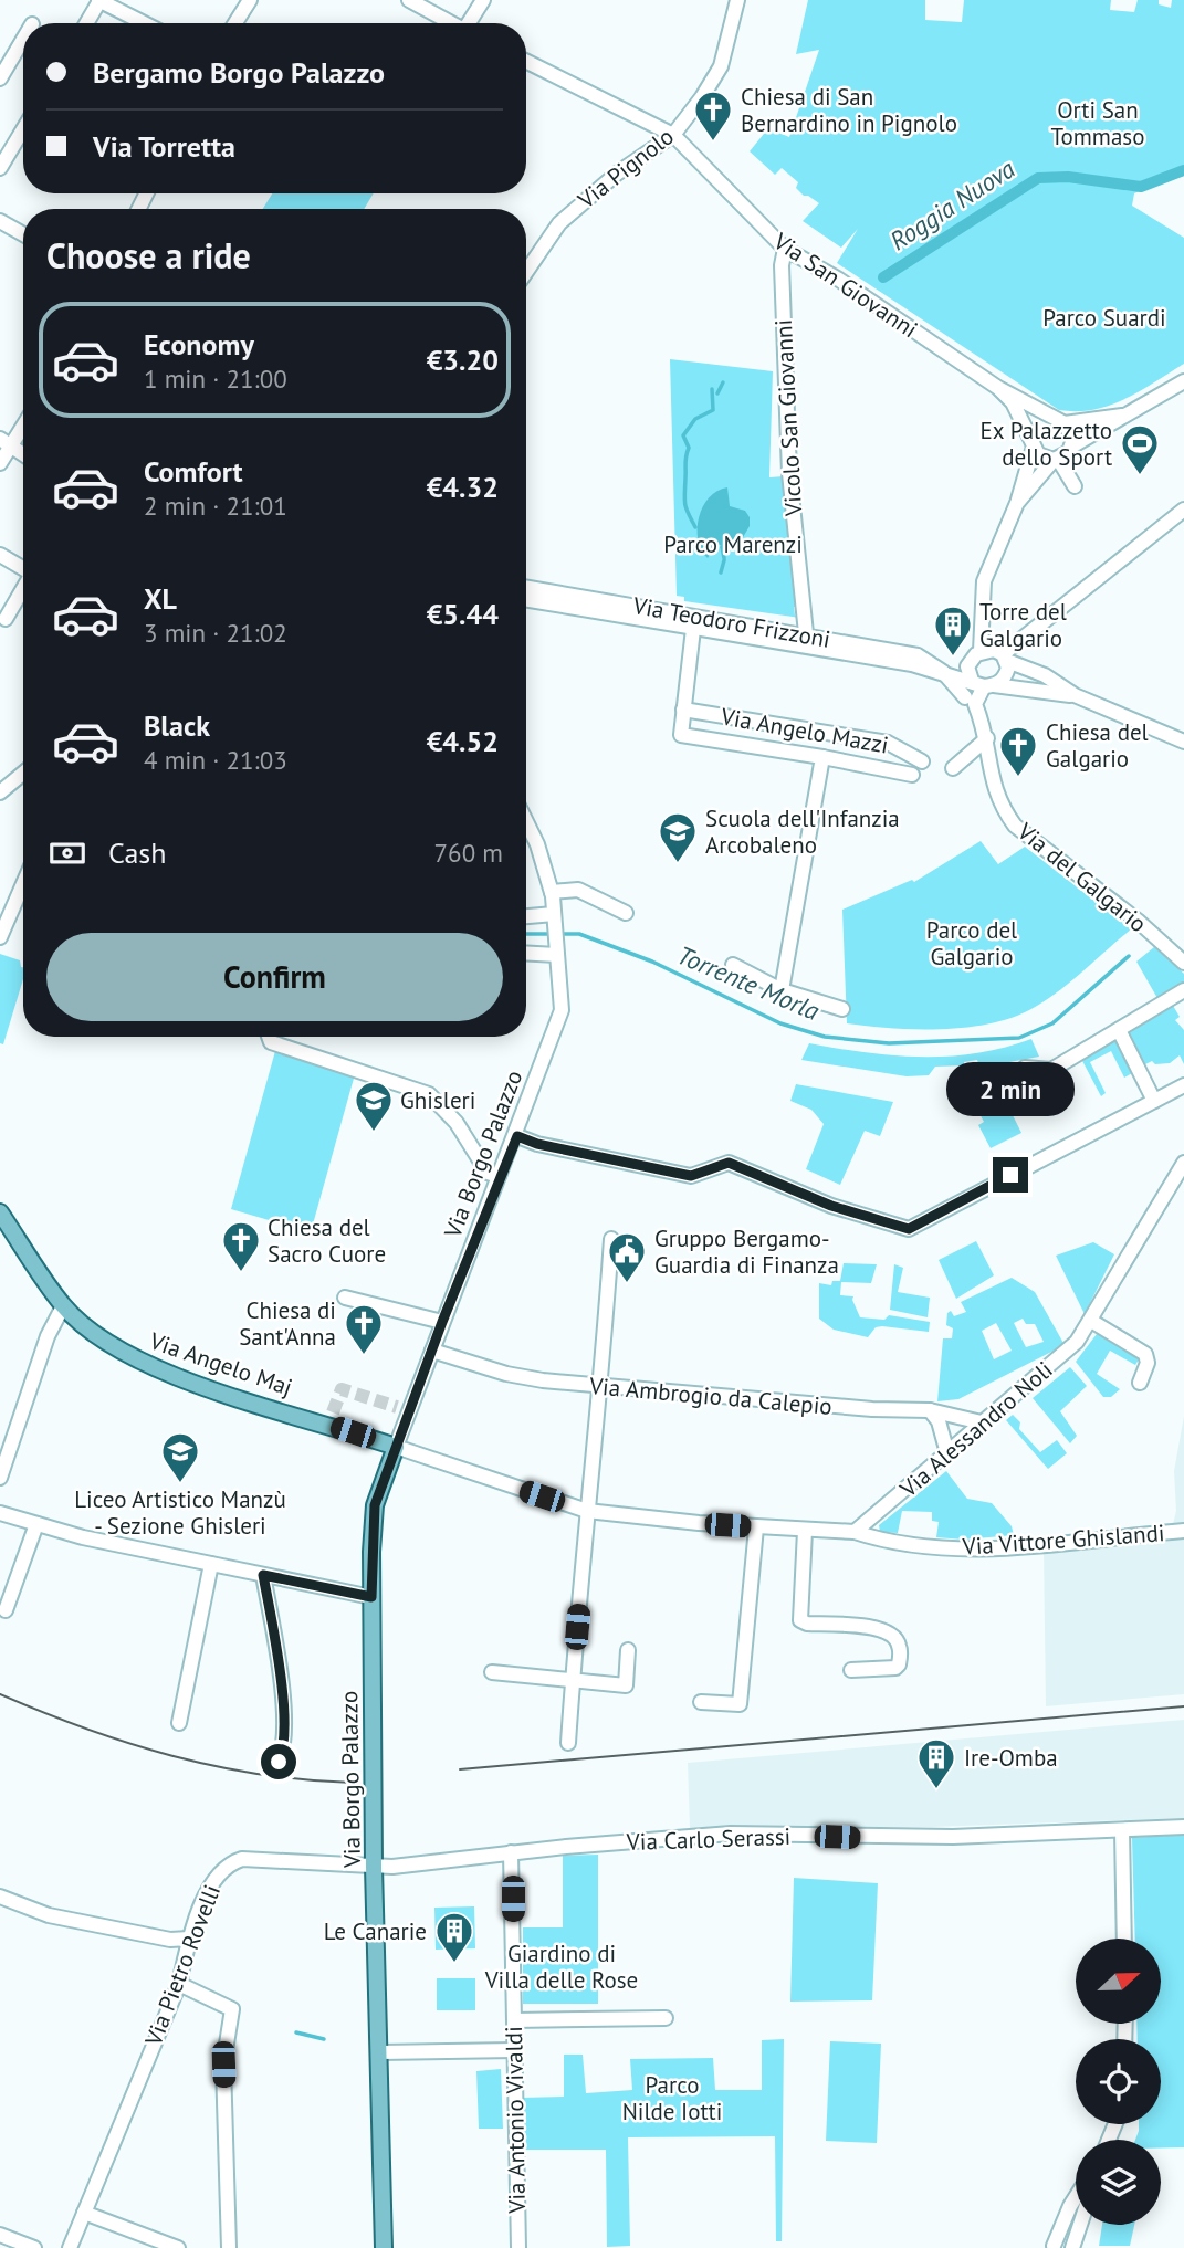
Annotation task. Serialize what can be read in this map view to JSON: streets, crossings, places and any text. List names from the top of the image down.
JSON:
{
  "streets": {
    "main road": ["Via Borgo Palazzo", "Via Angelo Maj"],
    "street": [
      "Via Pignolo",
      "Via San Giovanni",
      "Vicolo San Giovanni",
      "Via Teodoro Frizzoni",
      "Via Angelo Mazzi",
      "Via del Galgario",
      "Via Ambrogio da Calepio",
      "Via Alessandro Noli",
      "Via Vittore Ghislandi",
      "Via Carlo Serassi",
      "Via Pietro Rovelli",
      "Via Antonio Vivaldi"
    ]
  },
  "crossings": [
    ["Via Pignolo", "Via San Giovanni"],
    ["Via San Giovanni", "Vicolo San Giovanni"],
    ["Vicolo San Giovanni", "Via Teodoro Frizzoni"],
    ["Via Teodoro Frizzoni", "Via Angelo Mazzi"],
    ["Via Teodoro Frizzoni", "Via del Galgario"],
    ["Via Borgo Palazzo", "Via Angelo Maj"],
    ["Via Borgo Palazzo", "Via Ambrogio da Calepio"],
    ["Via Borgo Palazzo", "Via Vittore Ghislandi"],
    ["Via Borgo Palazzo", "Via Carlo Serassi"],
    ["Via Borgo Palazzo", "Via Pietro Rovelli"],
    ["Via Angelo Maj", "Via Vittore Ghislandi"],
    ["Via Ambrogio da Calepio", "Via Alessandro Noli"],
    ["Via Alessandro Noli", "Via Vittore Ghislandi"],
    ["Via Carlo Serassi", "Via Pietro Rovelli"],
    ["Via Carlo Serassi", "Via Antonio Vivaldi"]
  ],
  "water": ["Roggia Nuova", "Torrente Morla"],
  "parks": [
    "Orti San Tommaso",
    "Parco Suardi",
    "Parco Marenzi",
    "Parco del Galgario",
    "Giardino di Villa delle Rose",
    "Parco Nilde Iotti"
  ],
  "places": {
    "church": [
      "Chiesa di San Bernardino in Pignolo",
      "Chiesa del Galgario",
      "Chiesa del Sacro Cuore",
      "Chiesa di Sant'Anna"
    ],
    "sports": ["Ex Palazzetto dello Sport"],
    "building": ["Torre del Galgario", "Ire-Omba", "Le Canarie"],
    "school or university": ["Scuola dell'Infanzia Arcobaleno", "Ghisleri", "Liceo Artistico Manzù - Sezione Ghisleri"],
    "public building": ["Gruppo Bergamo- Guardia di Finanza"]
  },
  "north": "right",
  "page": {
    "banner": ["Bergamo Borgo Palazzo", "Via Torretta"],
    "heading": "Choose a ride",
    "list": [
      {
        "name": "Economy",
        "note": "1 min · 21:00",
        "value": "€3.20"
      },
      {
        "name": "Comfort",
        "note": "2 min · 21:01",
        "value": "€4.32"
      },
      {
        "name": "XL",
        "note": "3 min · 21:02",
        "value": "€5.44"
      },
      {
        "name": "Black",
        "note": "4 min · 21:03",
        "value": "€4.52"
      }
    ],
    "pay": ["Cash", "760 m"],
    "buttons": "Confirm",
    "bubble": "2 min"
  }
}
